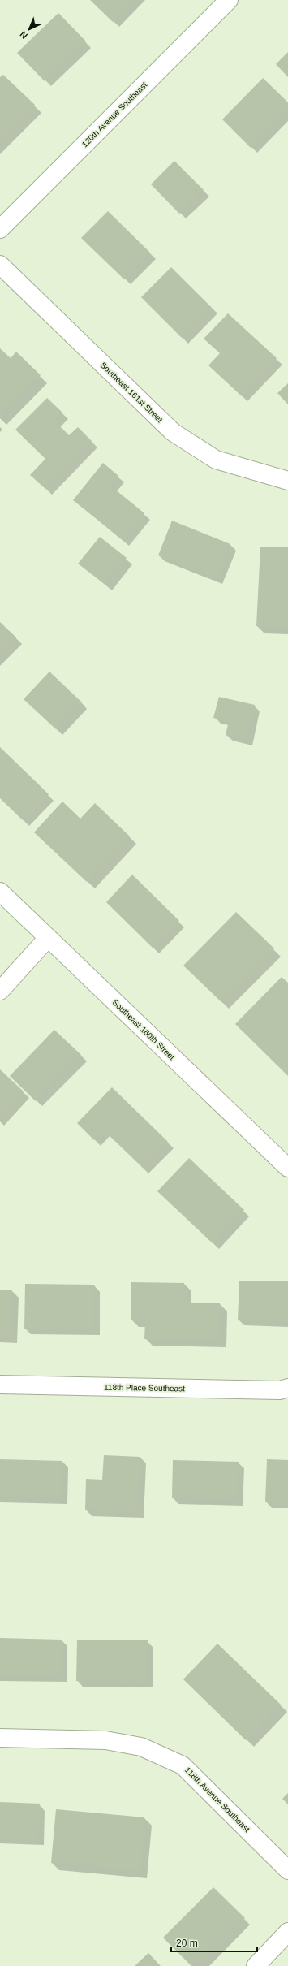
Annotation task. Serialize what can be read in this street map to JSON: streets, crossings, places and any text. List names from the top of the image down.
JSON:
{
  "streets": {
    "street": [
      "120th Avenue Southeast",
      "Southeast 161st Street",
      "Southeast 160th Street",
      "118th Place Southeast",
      "118th Avenue Southeast"
    ]
  },
  "scale_bar": "20 m",
  "north": "bottom left"
}
